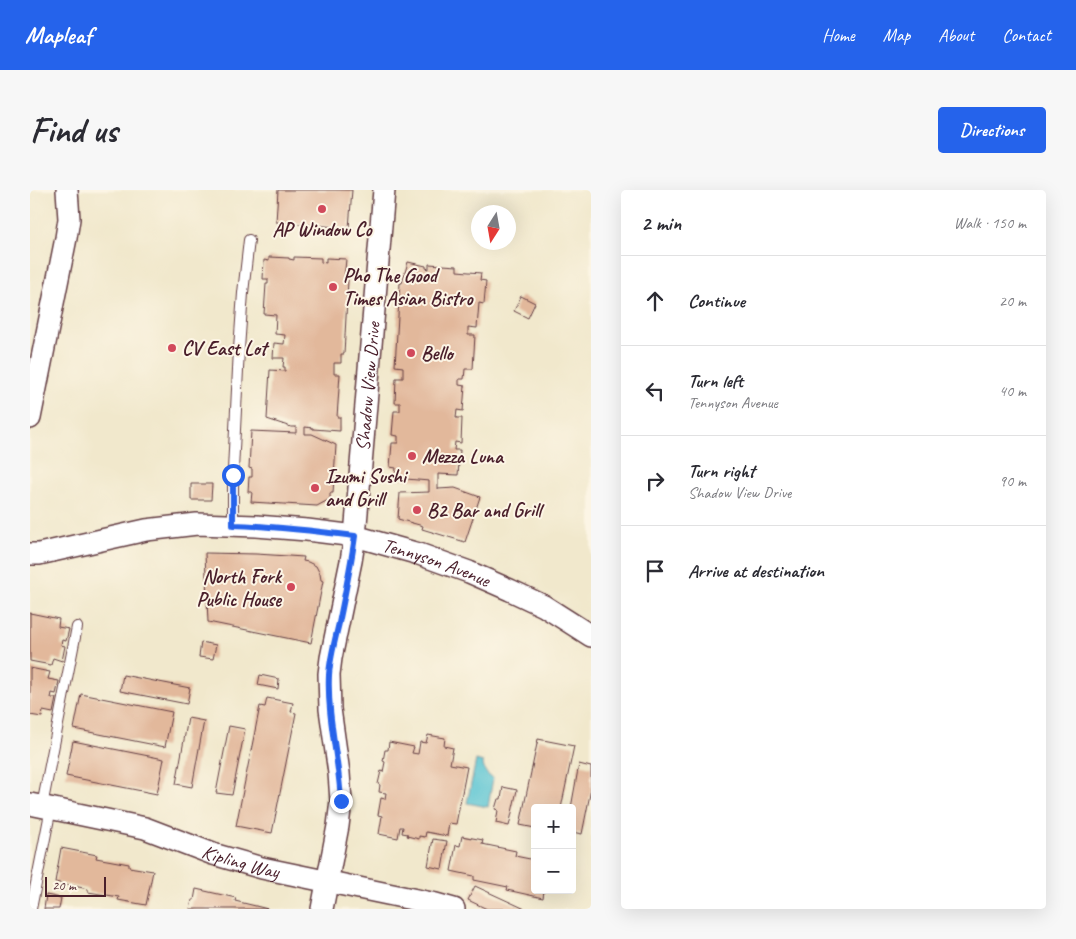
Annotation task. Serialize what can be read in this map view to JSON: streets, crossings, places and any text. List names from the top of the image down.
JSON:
{
  "streets": {
    "street": ["Shadow View Drive", "Tennyson Avenue", "Kipling Way"]
  },
  "crossings": [
    ["Shadow View Drive", "Tennyson Avenue"],
    ["Shadow View Drive", "Kipling Way"]
  ],
  "places": [
    "AP Window Co",
    "Pho The Good Times Asian Bistro",
    "CV East Lot",
    "Bello",
    "Mezza Luna",
    "Izumi Sushi and Grill",
    "B2 Bar and Grill",
    "North Fork Public House"
  ],
  "scale_bar": "20 m",
  "north": "bottom",
  "page": {
    "header": "Mapleaf",
    "nav": [
      "Home",
      "Map",
      "About",
      "Contact"
    ],
    "buttons": "Directions",
    "title": "Find us",
    "heading": ["2 min", "Walk · 150 m"],
    "list": [
      ["Continue", "20 m"],
      ["Turn left", "Tennyson Avenue", "40 m"],
      ["Turn right", "Shadow View Drive", "90 m"],
      "Arrive at destination"
    ],
    "map_buttons": ["+", "−"],
    "scale": "20 m"
  }
}
